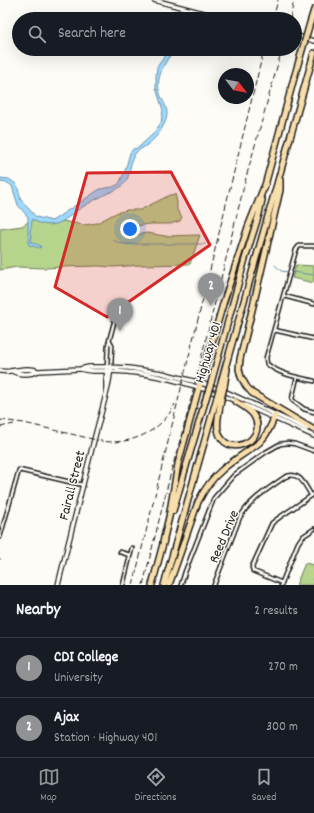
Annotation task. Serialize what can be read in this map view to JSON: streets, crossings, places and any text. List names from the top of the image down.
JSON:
{
  "streets": {
    "highway": ["Highway 401"],
    "main road": ["Fairall Street"],
    "street": ["Reed Drive"]
  },
  "north": "bottom right",
  "page": {
    "search": "Search here",
    "pins": ["2", "1"],
    "heading": ["Nearby", "2 results"],
    "list": [
      {
        "mark": "1",
        "name": "CDI College",
        "note": "University",
        "value": "270 m"
      },
      {
        "mark": "2",
        "name": "Ajax",
        "note": "Station · Highway 401",
        "value": "300 m"
      }
    ],
    "nav": ["Map", "Directions", "Saved"]
  }
}
